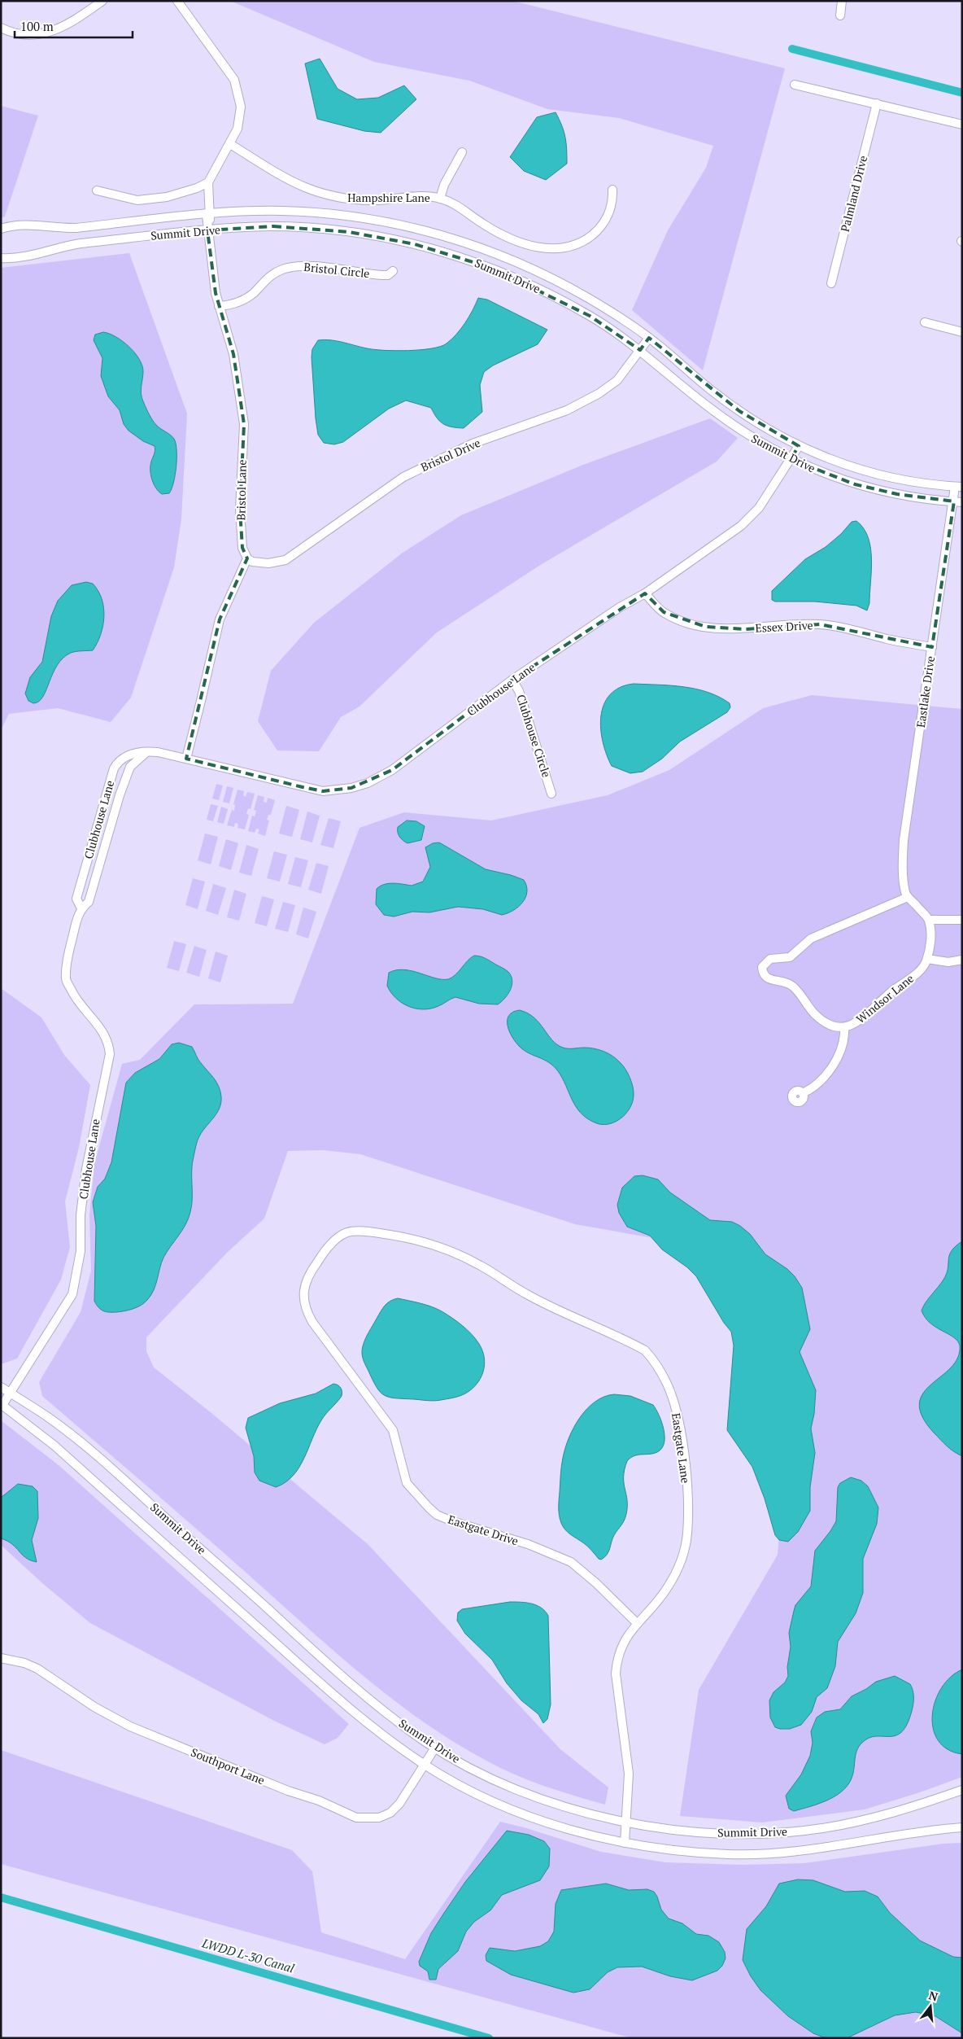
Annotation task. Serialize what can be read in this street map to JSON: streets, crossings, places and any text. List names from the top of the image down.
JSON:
{
  "streets": {
    "street": [
      "Palmland Drive",
      "Hampshire Lane",
      "Summit Drive",
      "Bristol Circle",
      "Bristol Drive",
      "Bristol Lane",
      "Essex Drive",
      "Clubhouse Lane",
      "Eastlake Drive",
      "Clubhouse Circle",
      "Windsor Lane",
      "Eastgate Lane",
      "Eastgate Drive",
      "Southport Lane"
    ]
  },
  "crossings": [
    ["Summit Drive", "Bristol Drive"],
    ["Summit Drive", "Bristol Lane"],
    ["Summit Drive", "Clubhouse Lane"],
    ["Summit Drive", "Eastlake Drive"],
    ["Summit Drive", "Southport Lane"],
    ["Bristol Circle", "Bristol Lane"],
    ["Bristol Drive", "Bristol Lane"],
    ["Essex Drive", "Clubhouse Lane"],
    ["Essex Drive", "Eastlake Drive"],
    ["Clubhouse Lane", "Clubhouse Circle"],
    ["Eastlake Drive", "Windsor Lane"],
    ["Eastgate Lane", "Eastgate Drive"]
  ],
  "water": ["LWDD L-30 Canal"],
  "scale_bar": "100 m",
  "north": "top"
}
